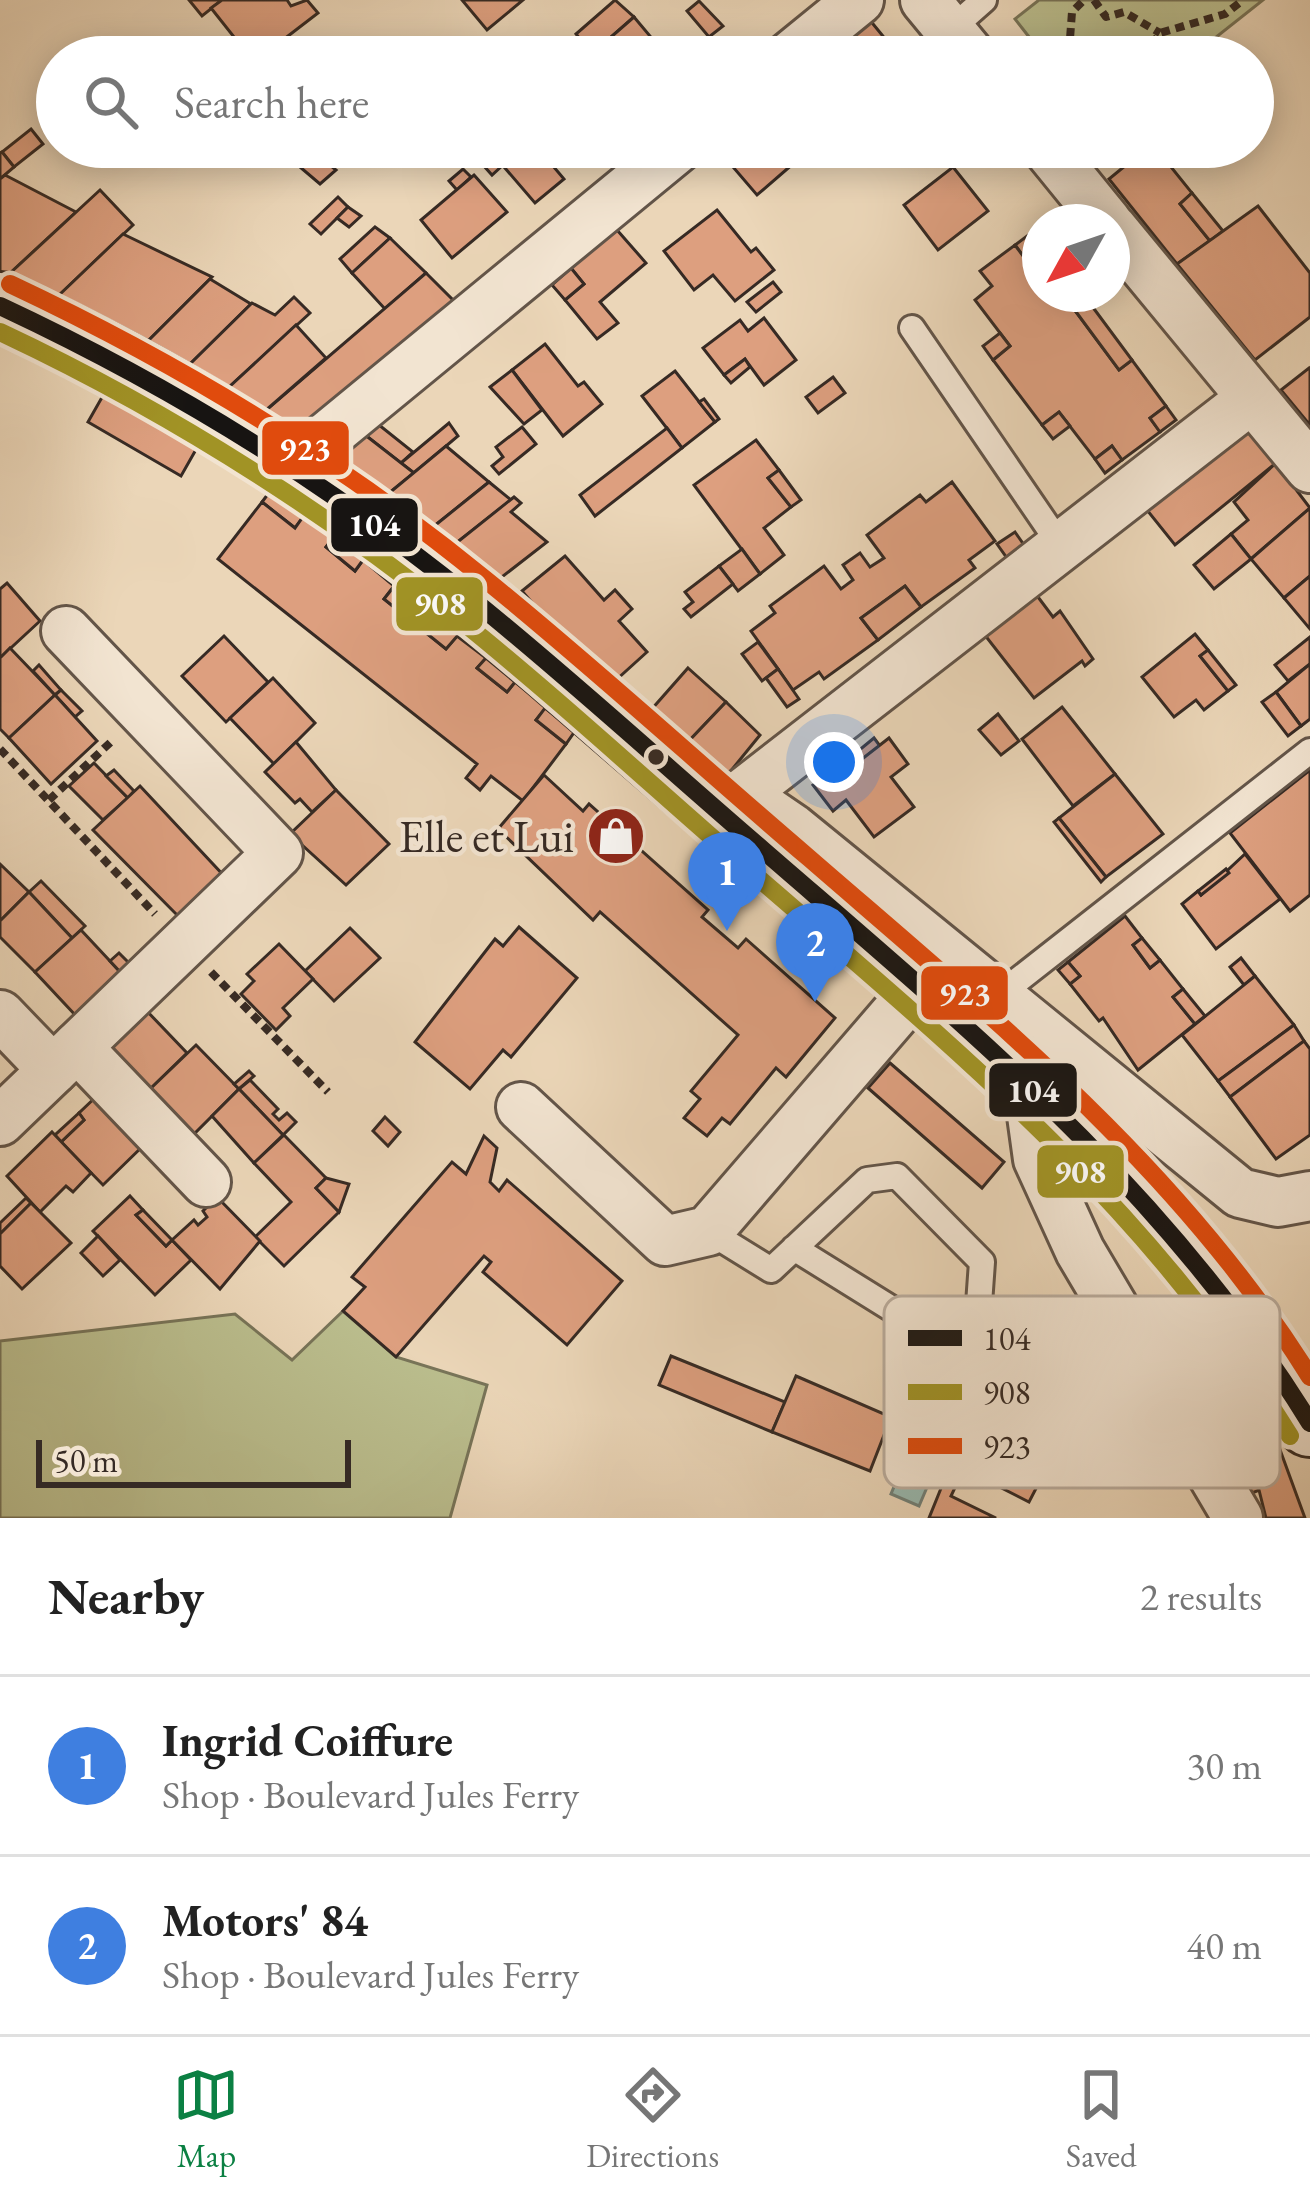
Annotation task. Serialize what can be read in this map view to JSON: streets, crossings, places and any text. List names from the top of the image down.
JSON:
{
  "places": {
    "shop": ["Elle et Lui"]
  },
  "lines": ["transit line 923", "transit line 104", "transit line 908"],
  "legend": ["104", "908", "923"],
  "scale_bar": "50 m",
  "north": "bottom left",
  "page": {
    "search": "Search here",
    "pins": ["1", "2"],
    "scale": "50 m",
    "heading": ["Nearby", "2 results"],
    "list": [
      {
        "mark": "1",
        "name": "Ingrid Coiffure",
        "note": "Shop · Boulevard Jules Ferry",
        "value": "30 m"
      },
      {
        "mark": "2",
        "name": "Motors' 84",
        "note": "Shop · Boulevard Jules Ferry",
        "value": "40 m"
      }
    ],
    "nav": ["Map", "Directions", "Saved"]
  }
}
